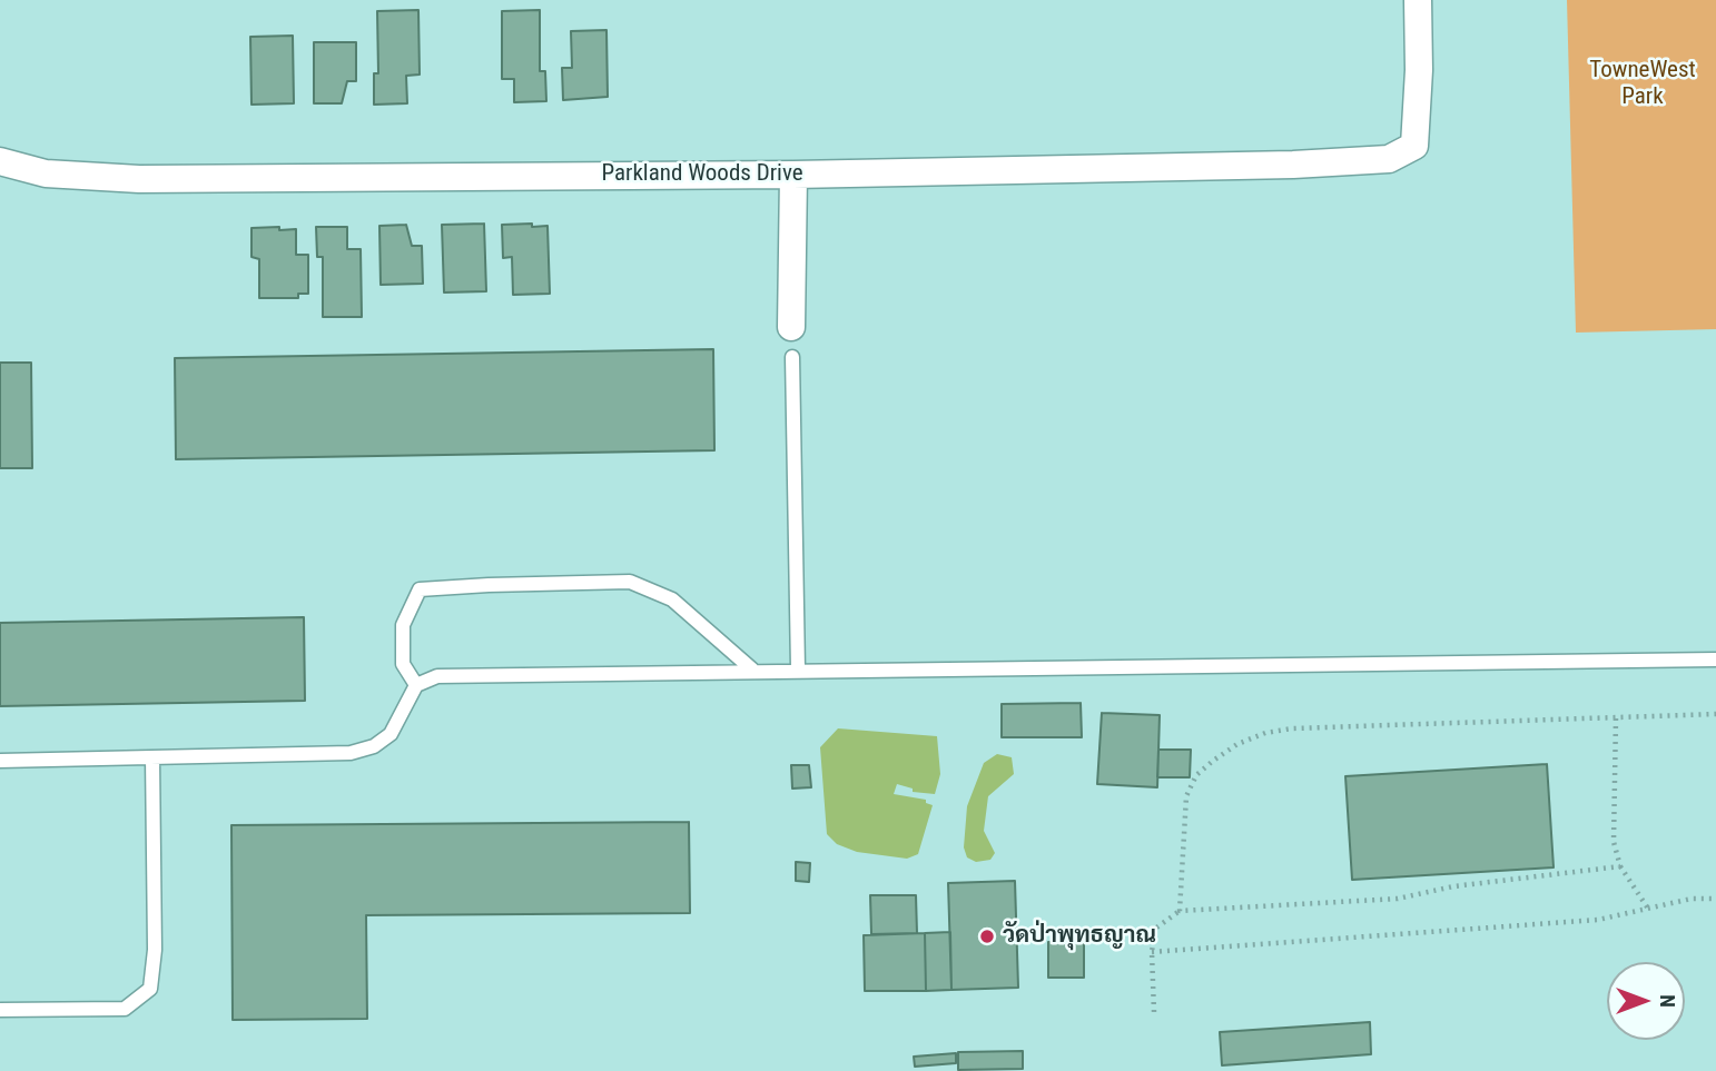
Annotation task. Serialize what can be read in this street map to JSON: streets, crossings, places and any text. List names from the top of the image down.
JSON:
{
  "streets": {
    "street": ["Parkland Woods Drive"]
  },
  "parks": ["TowneWest Park"],
  "places": ["วัดป่าพุทธญาณ"],
  "north": "right"
}
